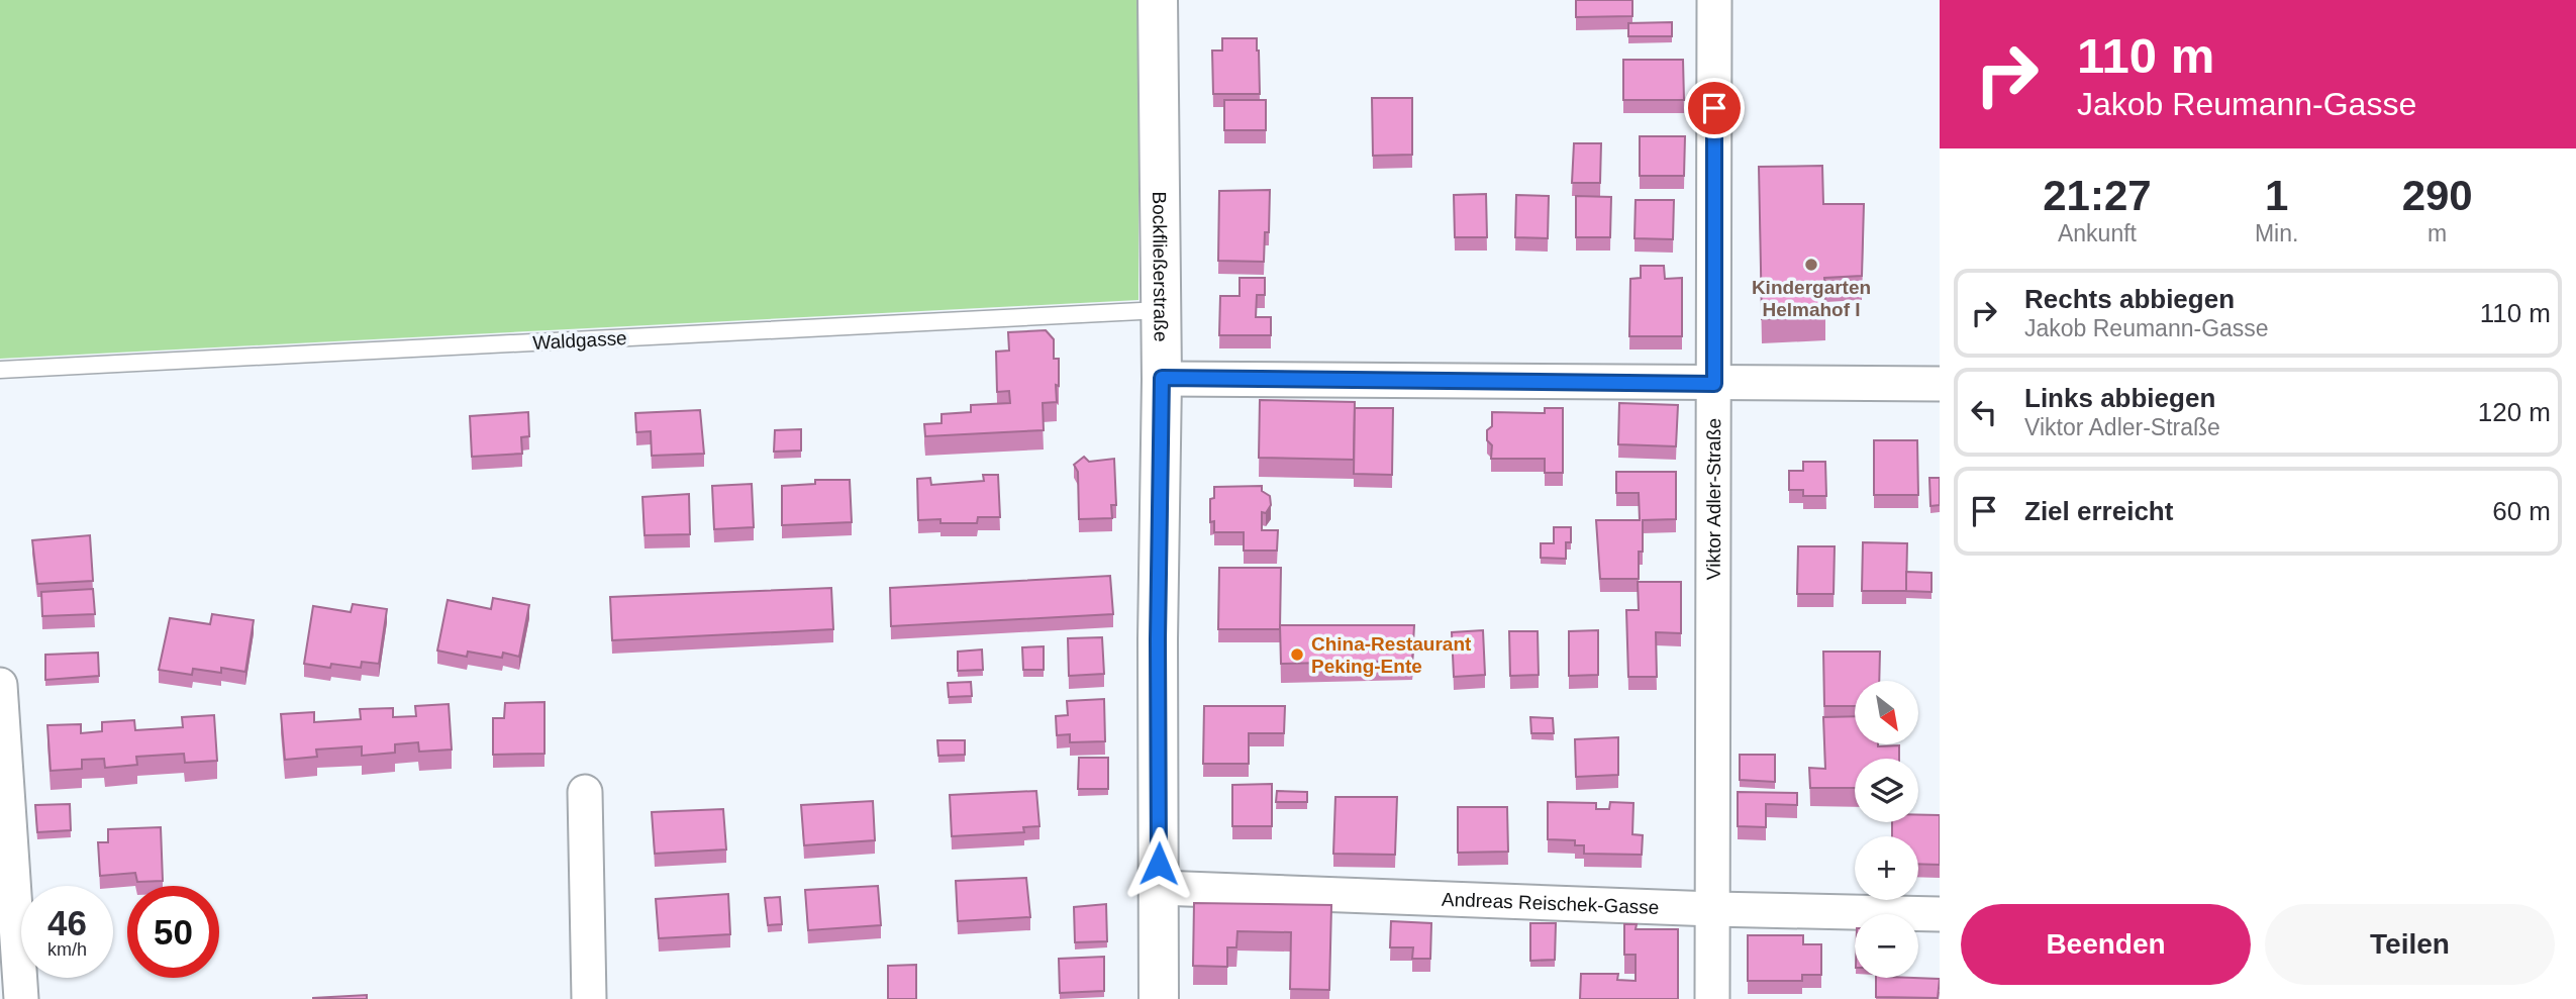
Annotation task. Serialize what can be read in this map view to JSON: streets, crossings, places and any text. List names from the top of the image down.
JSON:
{
  "streets": {
    "main road": ["Bockfließerstraße"],
    "street": ["Viktor Adler-Straße", "Andreas Reischek-Gasse"],
    "lane": ["Waldgasse"]
  },
  "crossings": [
    ["Bockfließerstraße", "Waldgasse"],
    ["Bockfließerstraße", "Andreas Reischek-Gasse"],
    ["Viktor Adler-Straße", "Andreas Reischek-Gasse"]
  ],
  "places": ["Kindergarten Helmahof I", "China-Restaurant Peking-Ente"],
  "north": "bottom right",
  "page": {
    "turn": ["110 m", "Jakob Reumann-Gasse"],
    "eta": [
      "21:27",
      "Ankunft",
      "1",
      "Min.",
      "290",
      "m"
    ],
    "list": [
      {
        "name": "Rechts abbiegen",
        "note": "Jakob Reumann-Gasse",
        "value": "110 m"
      },
      {
        "name": "Links abbiegen",
        "note": "Viktor Adler-Straße",
        "value": "120 m"
      },
      {
        "name": "Ziel erreicht",
        "value": "60 m"
      }
    ],
    "map_buttons": ["+", "−"],
    "speed": "46 km/h",
    "limit": "50",
    "buttons": ["Beenden", "Teilen"]
  }
}
